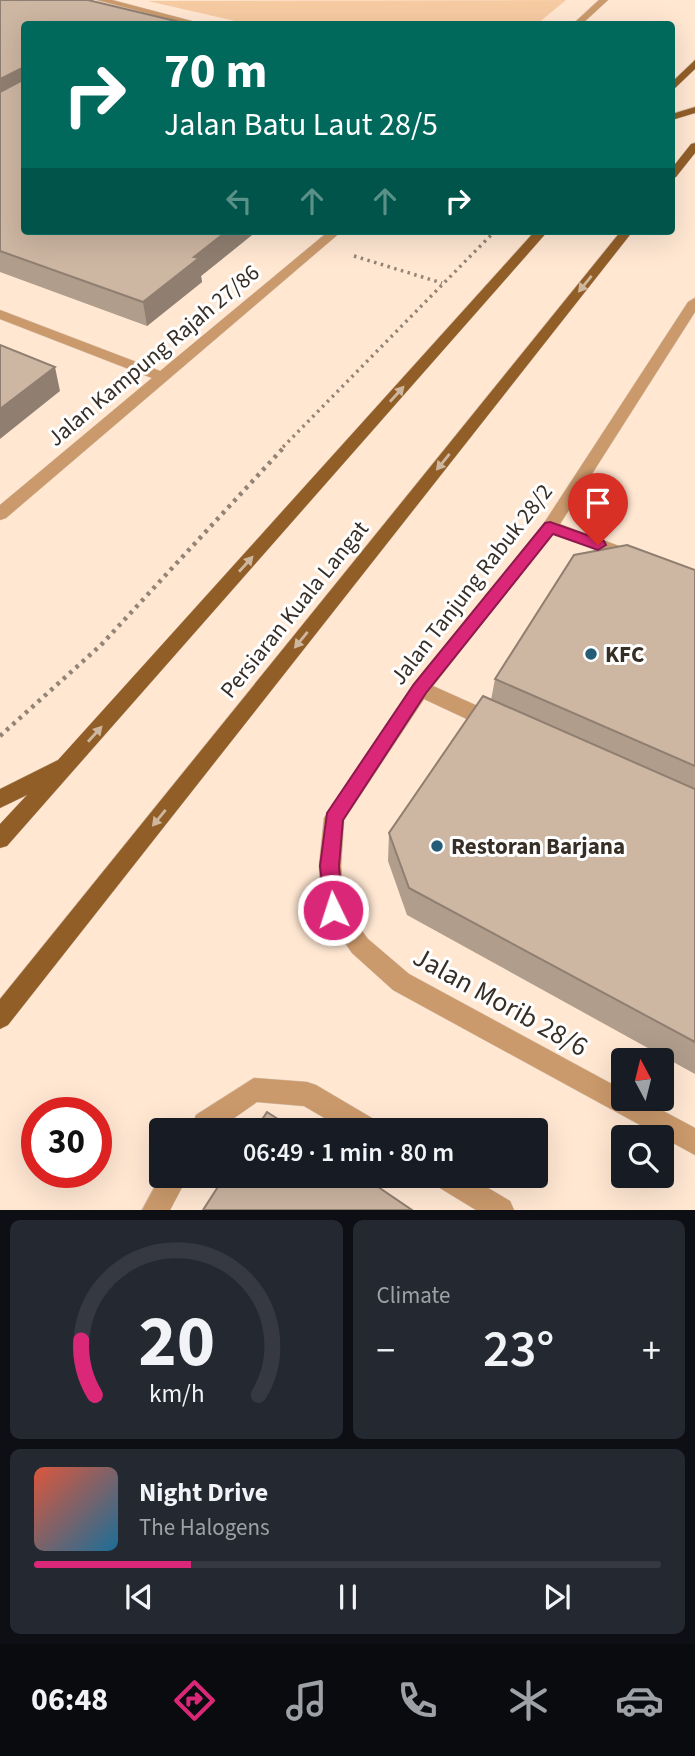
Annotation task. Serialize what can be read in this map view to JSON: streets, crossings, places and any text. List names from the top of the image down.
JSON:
{
  "streets": {
    "main road": ["Persiaran Kuala Langat"],
    "street": ["Jalan Kampung Rajah 27/86", "Jalan Tanjung Rabuk 28/2", "Jalan Morib 28/6"]
  },
  "crossings": [
    ["Jalan Tanjung Rabuk 28/2", "Jalan Morib 28/6"]
  ],
  "places": ["KFC", "Restoran Barjana"],
  "north": "top",
  "page": {
    "turn": ["70 m", "Jalan Batu Laut 28/5"],
    "limit": "30",
    "trip": "06:49 · 1 min · 80 m",
    "tile": "Climate",
    "heat": ["−", "23°", "+"],
    "song": ["Night Drive", "The Halogens"],
    "tabs": "06:48",
    "gauge": ["20", "km/h"]
  }
}
